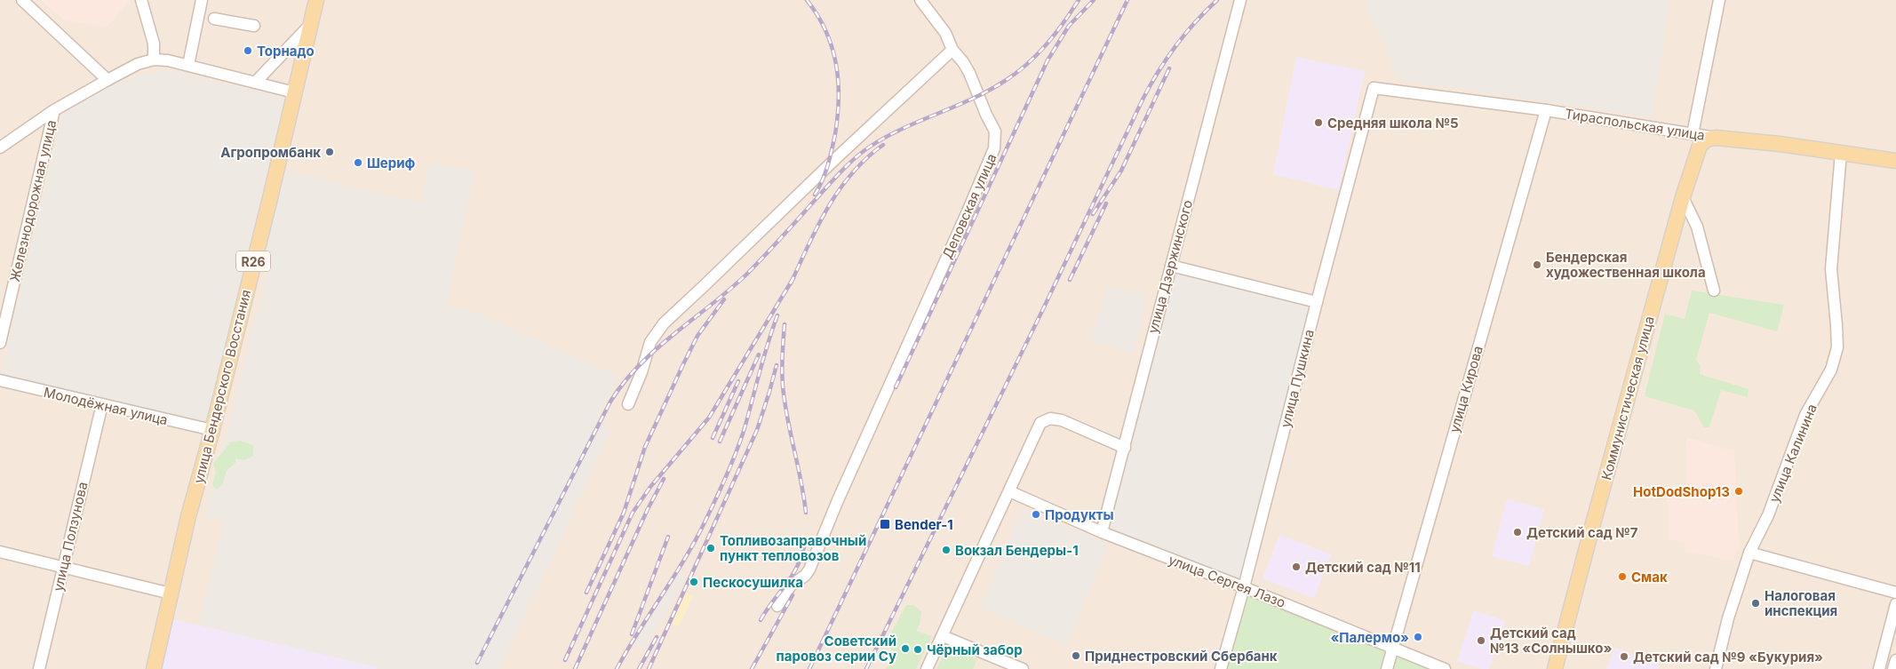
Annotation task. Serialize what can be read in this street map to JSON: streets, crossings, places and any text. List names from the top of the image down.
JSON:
{
  "streets": {
    "main road": [
      "Тираспольская улица",
      "R26",
      "улица Бендерского Восстания",
      "Коммунистическая улица"
    ],
    "street": [
      "Железнодорожная улица",
      "Деповская улица",
      "улица Дзержинского",
      "улица Пушкина",
      "улица Кирова",
      "Молодёжная улица",
      "улица Калинина",
      "улица Ползунова",
      "улица Сергея Лазо"
    ]
  },
  "crossings": [
    ["Тираспольская улица", "улица Пушкина"],
    ["Тираспольская улица", "улица Кирова"],
    ["Тираспольская улица", "Коммунистическая улица"],
    ["Тираспольская улица", "улица Калинина"],
    ["улица Дзержинского", "улица Сергея Лазо"],
    ["улица Пушкина", "улица Сергея Лазо"],
    ["улица Бендерского Восстания", "Молодёжная улица"],
    ["улица Кирова", "улица Сергея Лазо"],
    ["Молодёжная улица", "улица Ползунова"]
  ],
  "places": {
    "other": [
      "Торнадо",
      "Средняя школа №5",
      "Агропромбанк",
      "Шериф",
      "Бендерская художественная школа",
      "HotDodShop13",
      "Продукты",
      "Детский сад №7",
      "Топливозаправочный пункт тепловозов",
      "Вокзал Бендеры-1",
      "Детский сад №11",
      "Смак",
      "Пескосушилка",
      "Налоговая инспекция",
      "«Палермо»",
      "Детский сад №13 «Солнышко»",
      "Советский паровоз серии Су",
      "Чёрный забор",
      "Приднестровский Сбербанк",
      "Детский сад №9 «Букурия»"
    ],
    "transit": ["Bender-1"]
  }
}
